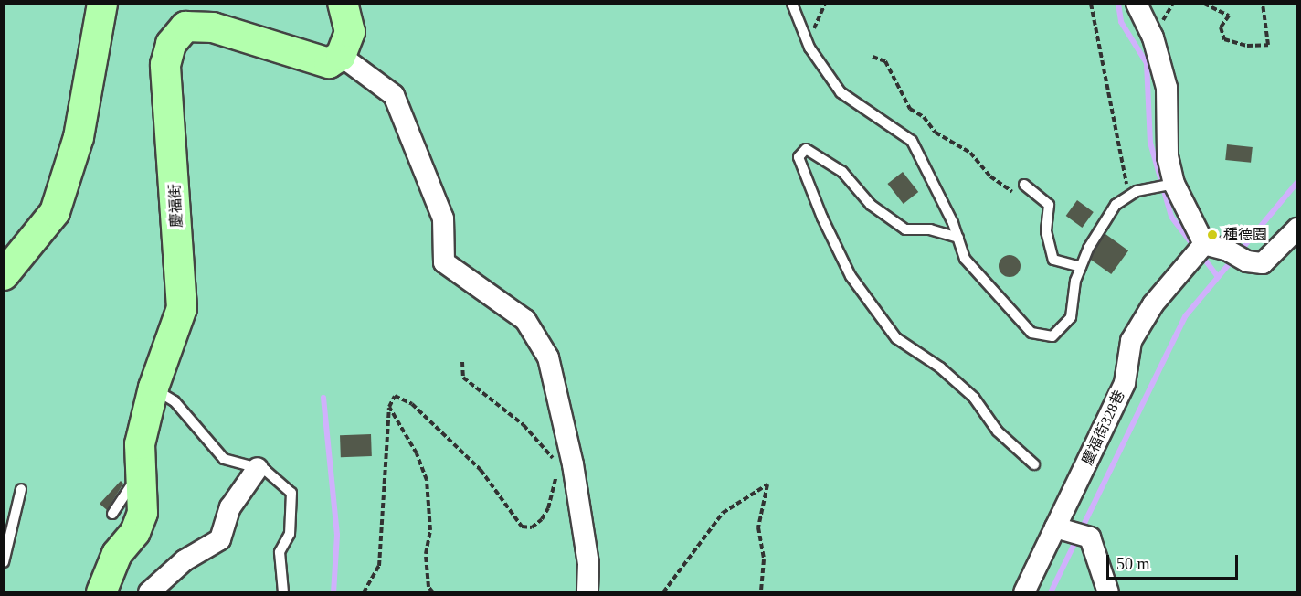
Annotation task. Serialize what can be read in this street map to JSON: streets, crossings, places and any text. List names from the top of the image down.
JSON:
{
  "streets": {
    "street": ["慶福街", "慶福街328巷"]
  },
  "places": ["種德園"],
  "scale_bar": "50 m"
}
